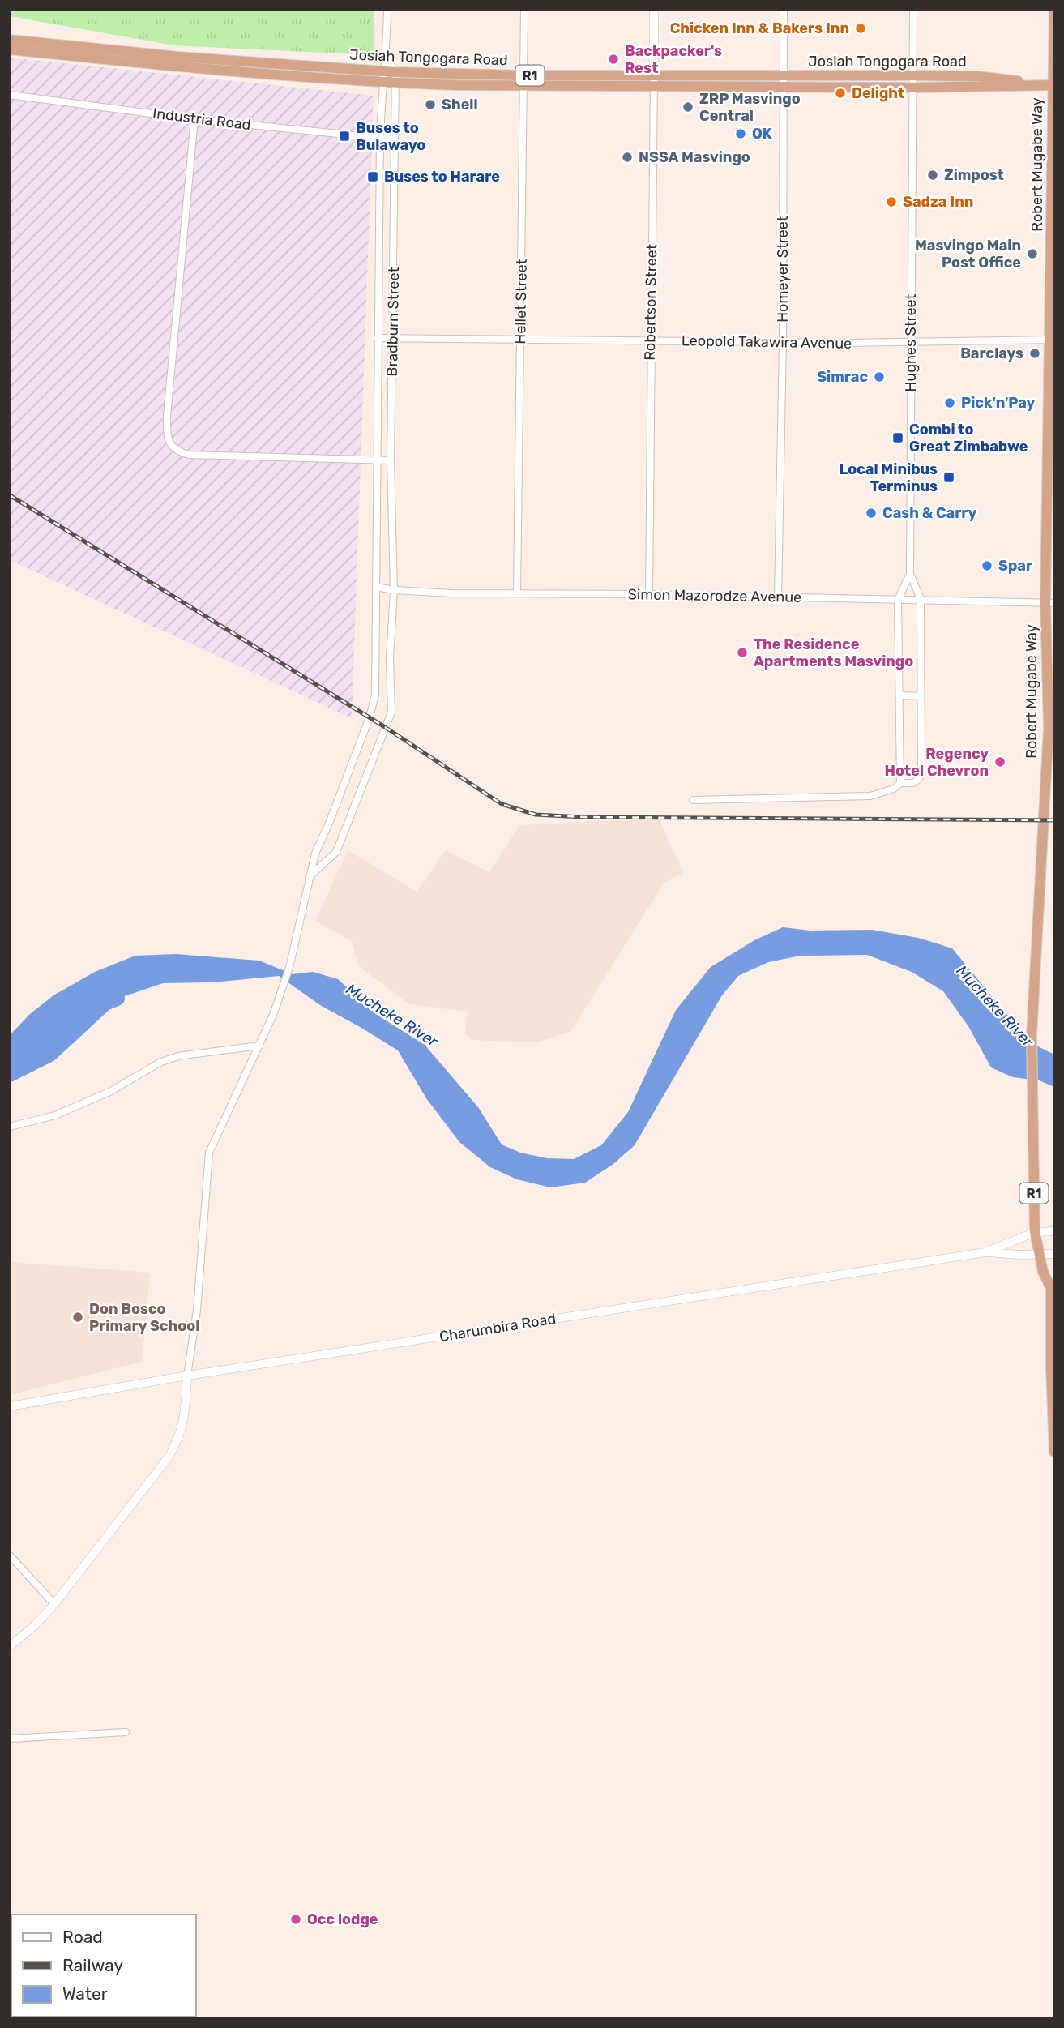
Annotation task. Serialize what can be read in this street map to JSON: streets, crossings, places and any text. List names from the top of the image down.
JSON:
{
  "streets": {
    "highway": ["Josiah Tongogara Road", "R1", "Robert Mugabe Way"],
    "street": [
      "Industria Road",
      "Homeyer Street",
      "Hellet Street",
      "Robertson Street",
      "Bradburn Street",
      "Leopold Takawira Avenue",
      "Hughes Street",
      "Simon Mazorodze Avenue",
      "Charumbira Road"
    ]
  },
  "crossings": [
    ["Josiah Tongogara Road", "Robert Mugabe Way"],
    ["Josiah Tongogara Road", "Homeyer Street"],
    ["Josiah Tongogara Road", "Hellet Street"],
    ["Josiah Tongogara Road", "Robertson Street"],
    ["Josiah Tongogara Road", "Bradburn Street"],
    ["Josiah Tongogara Road", "Hughes Street"],
    ["R1", "Robert Mugabe Way"],
    ["Industria Road", "Bradburn Street"],
    ["Robert Mugabe Way", "Leopold Takawira Avenue"],
    ["Robert Mugabe Way", "Simon Mazorodze Avenue"],
    ["Robert Mugabe Way", "Charumbira Road"],
    ["Homeyer Street", "Leopold Takawira Avenue"],
    ["Homeyer Street", "Simon Mazorodze Avenue"],
    ["Hellet Street", "Leopold Takawira Avenue"],
    ["Hellet Street", "Simon Mazorodze Avenue"],
    ["Robertson Street", "Leopold Takawira Avenue"],
    ["Robertson Street", "Simon Mazorodze Avenue"],
    ["Bradburn Street", "Leopold Takawira Avenue"],
    ["Bradburn Street", "Simon Mazorodze Avenue"],
    ["Bradburn Street", "Charumbira Road"],
    ["Leopold Takawira Avenue", "Hughes Street"]
  ],
  "water": ["Mucheke River"],
  "places": {
    "other": [
      "Chicken Inn & Bakers Inn",
      "Backpacker's Rest",
      "Delight",
      "Shell",
      "ZRP Masvingo Central",
      "OK",
      "NSSA Masvingo",
      "Zimpost",
      "Sadza Inn",
      "Masvingo Main Post Office",
      "Barclays",
      "Simrac",
      "Pick'n'Pay",
      "Cash & Carry",
      "Spar",
      "The Residence Apartments Masvingo",
      "Regency Hotel Chevron",
      "Don Bosco Primary School",
      "Occ lodge"
    ],
    "transit": [
      "Buses to Bulawayo",
      "Buses to Harare",
      "Combi to Great Zimbabwe",
      "Local Minibus Terminus"
    ]
  },
  "legend": ["Road", "Railway", "Water"]
}
